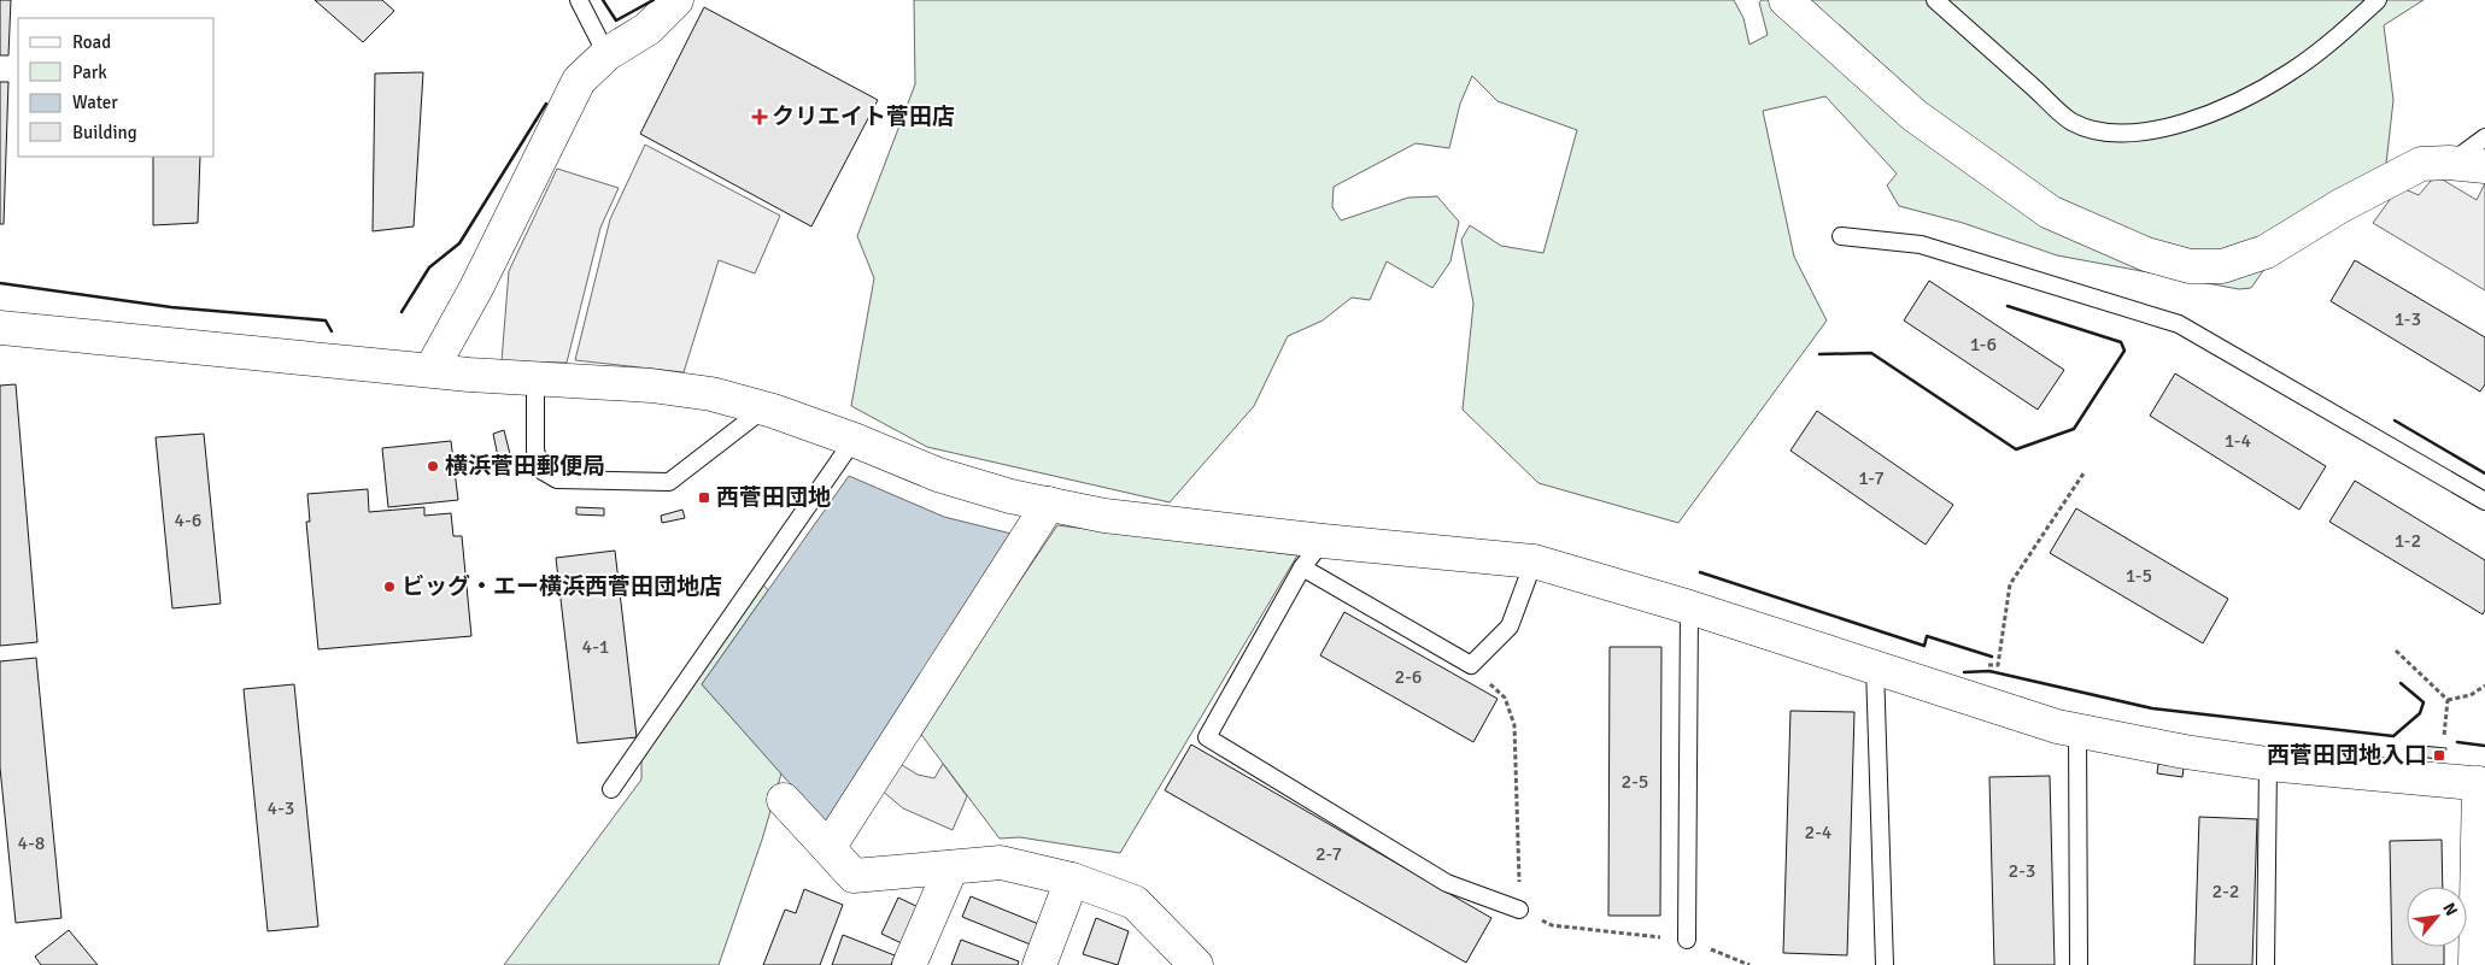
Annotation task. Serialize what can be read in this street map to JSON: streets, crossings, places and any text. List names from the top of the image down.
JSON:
{
  "places": {
    "health": ["クリエイト菅田店"],
    "other": ["横浜菅田郵便局", "ビッグ・エー横浜西菅田団地店"],
    "transit": ["西菅田団地", "西菅田団地入口"]
  },
  "house_numbers": [
    "1-3",
    "1-6",
    "1-4",
    "1-7",
    "4-6",
    "1-2",
    "1-5",
    "4-1",
    "2-6",
    "2-5",
    "4-3",
    "2-4",
    "4-8",
    "2-7",
    "2-3",
    "2-2"
  ],
  "legend": [
    "Road",
    "Park",
    "Water",
    "Building"
  ],
  "north": "top right"
}
